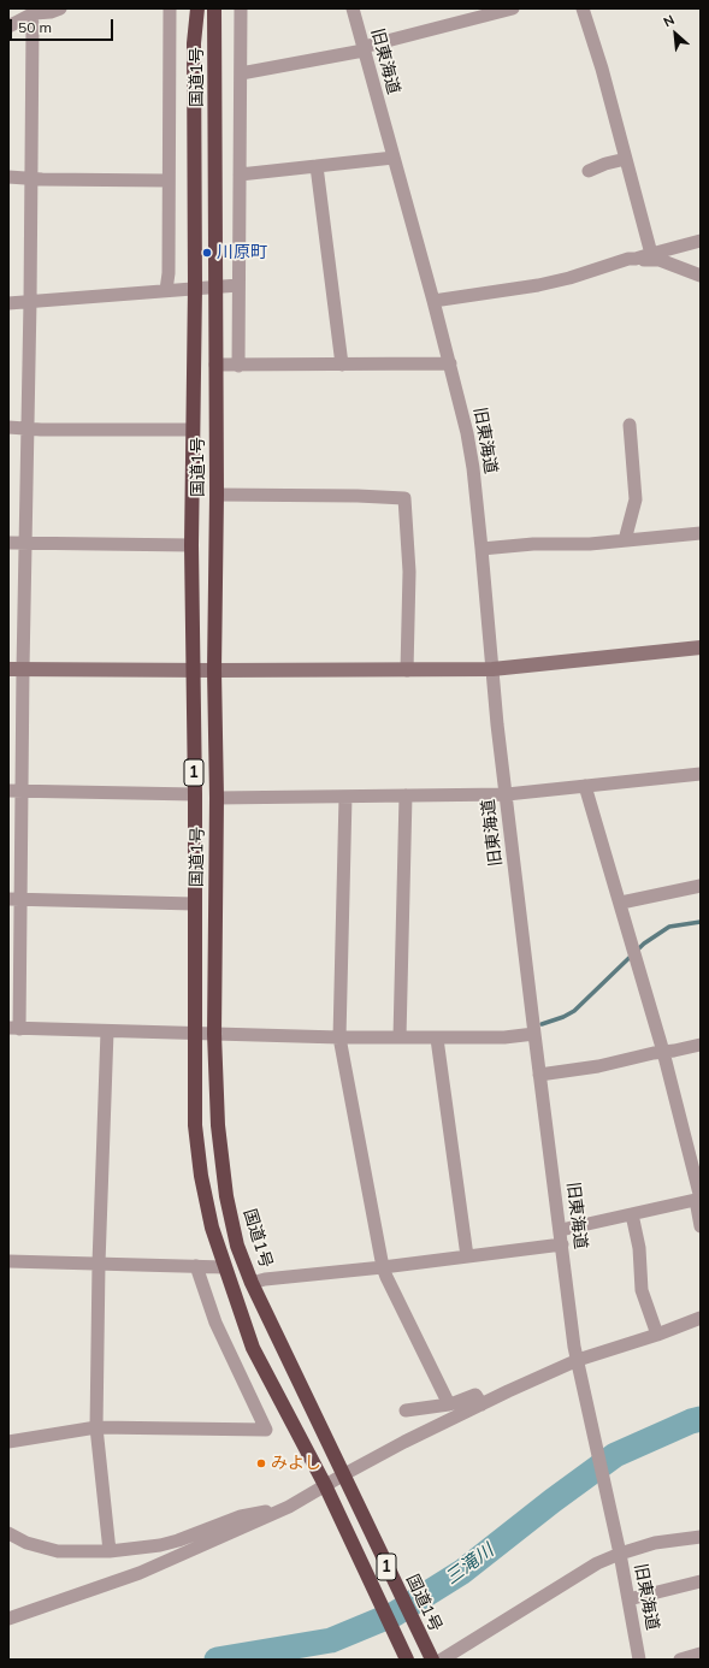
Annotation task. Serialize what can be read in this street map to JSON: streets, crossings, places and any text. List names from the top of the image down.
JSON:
{
  "streets": {
    "highway": ["国道1号", "1"],
    "street": ["旧東海道"]
  },
  "water": ["三滝川"],
  "places": ["川原町", "みよし"],
  "scale_bar": "50 m",
  "north": "top left"
}
